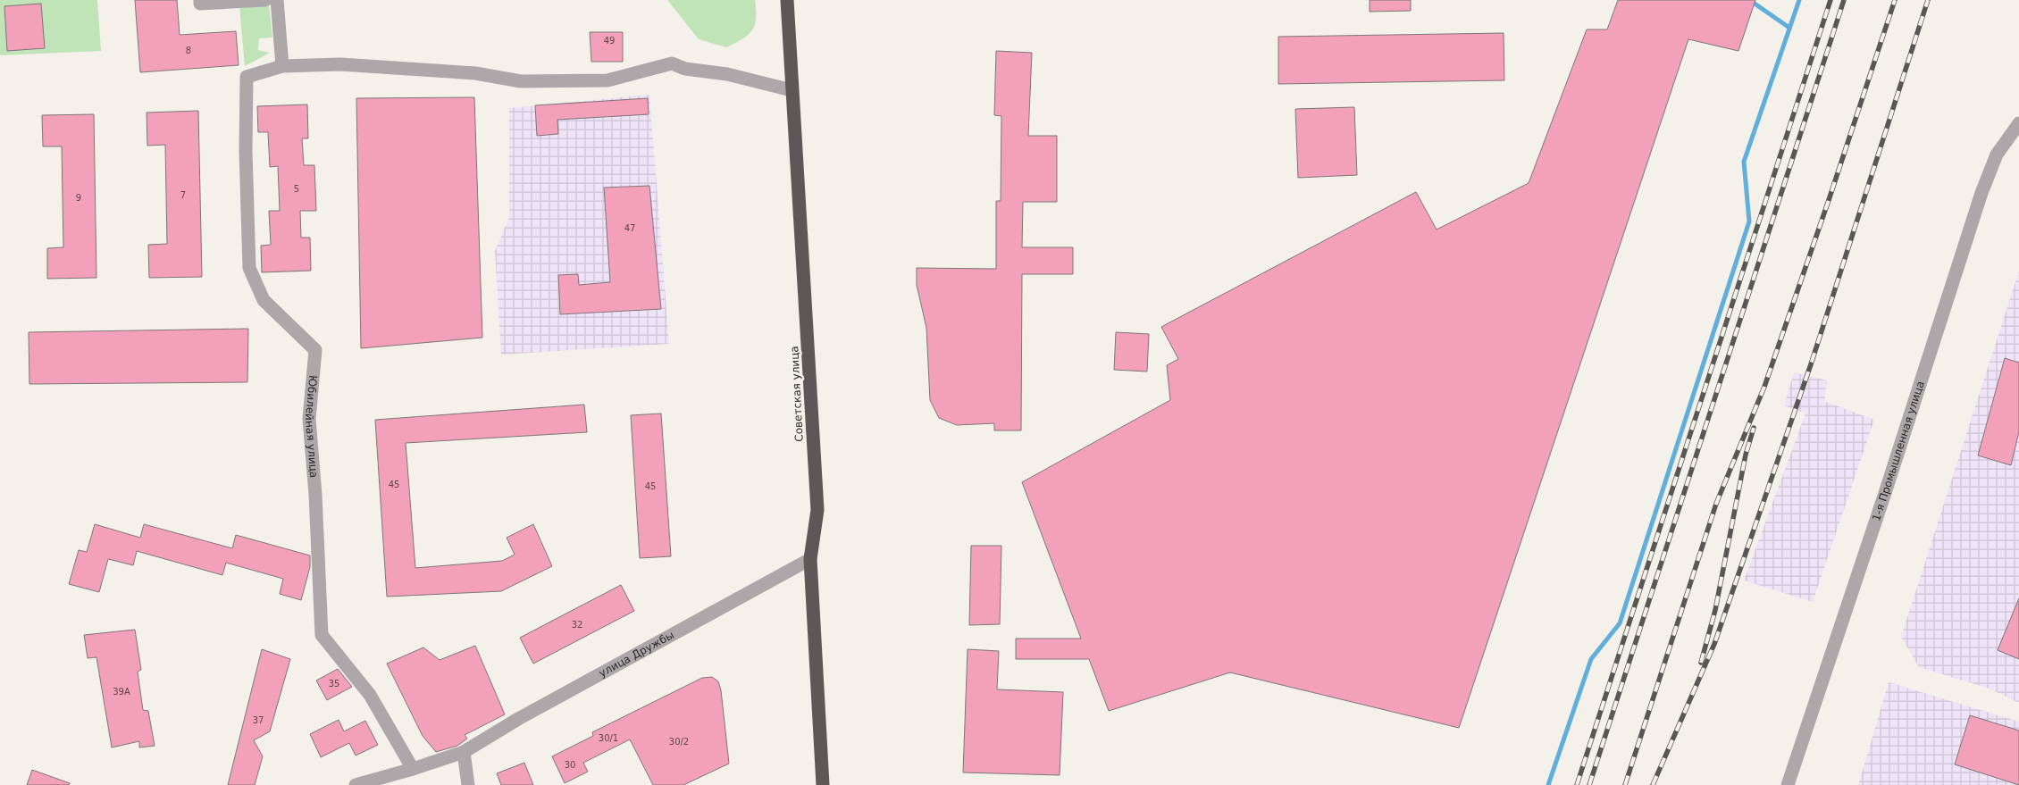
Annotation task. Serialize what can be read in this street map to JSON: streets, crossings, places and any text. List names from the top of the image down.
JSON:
{
  "streets": {
    "highway": ["Советская улица"],
    "street": ["Юбилейная улица", "1-я Промышленная улица", "улица Дружбы"]
  },
  "crossings": [
    ["Советская улица", "улица Дружбы"],
    ["Юбилейная улица", "улица Дружбы"]
  ],
  "house_numbers": [
    "49",
    "8",
    "5",
    "7",
    "9",
    "47",
    "45",
    "45",
    "32",
    "35",
    "39А",
    "37",
    "30/1",
    "30/2",
    "30"
  ]
}
